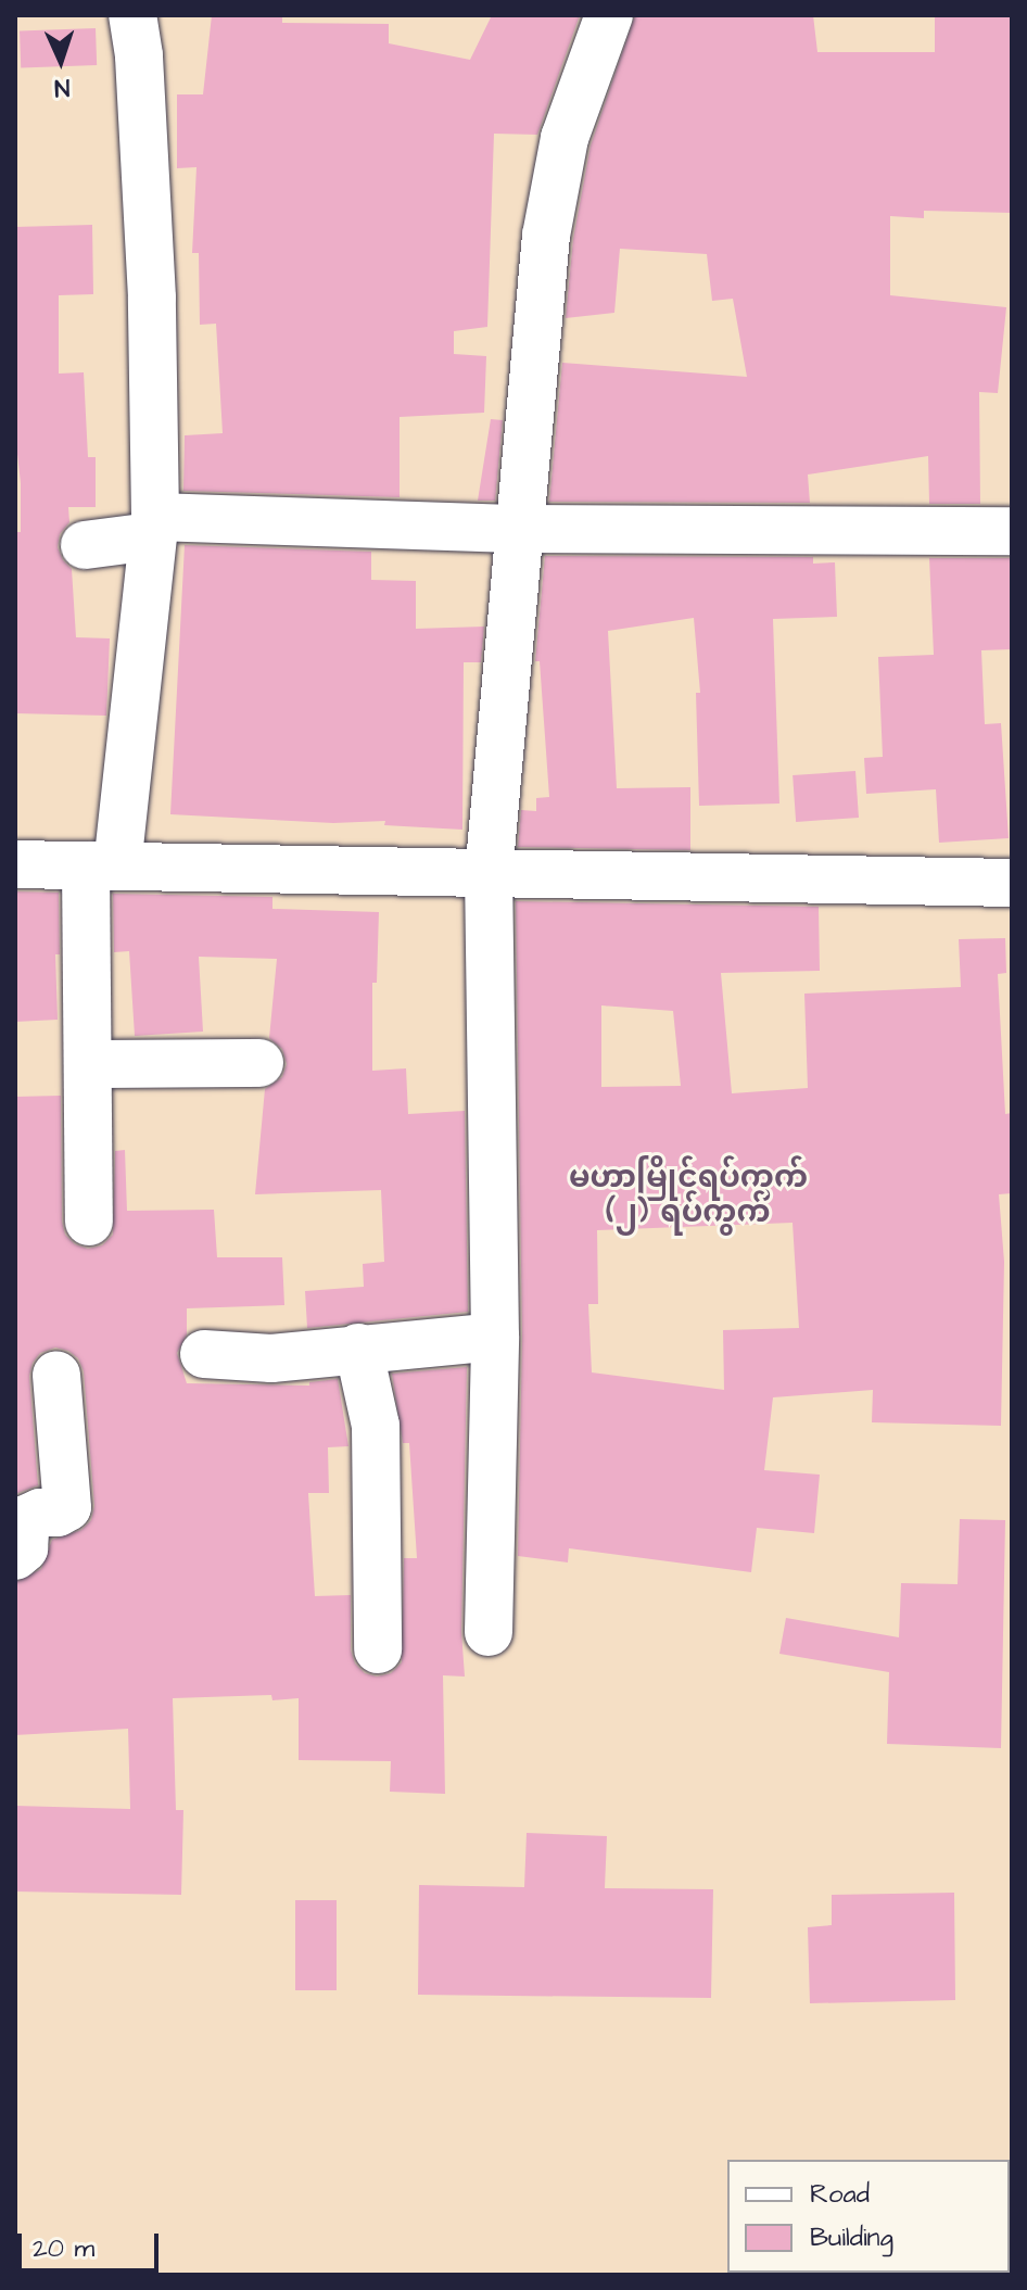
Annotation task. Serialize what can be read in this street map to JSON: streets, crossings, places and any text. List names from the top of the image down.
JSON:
{
  "districts": ["မဟာမြိုင်ရပ်ကွက် (၂) ရပ်ကွက်"],
  "legend": ["Road", "Building"],
  "scale_bar": "20 m",
  "north": "bottom"
}
